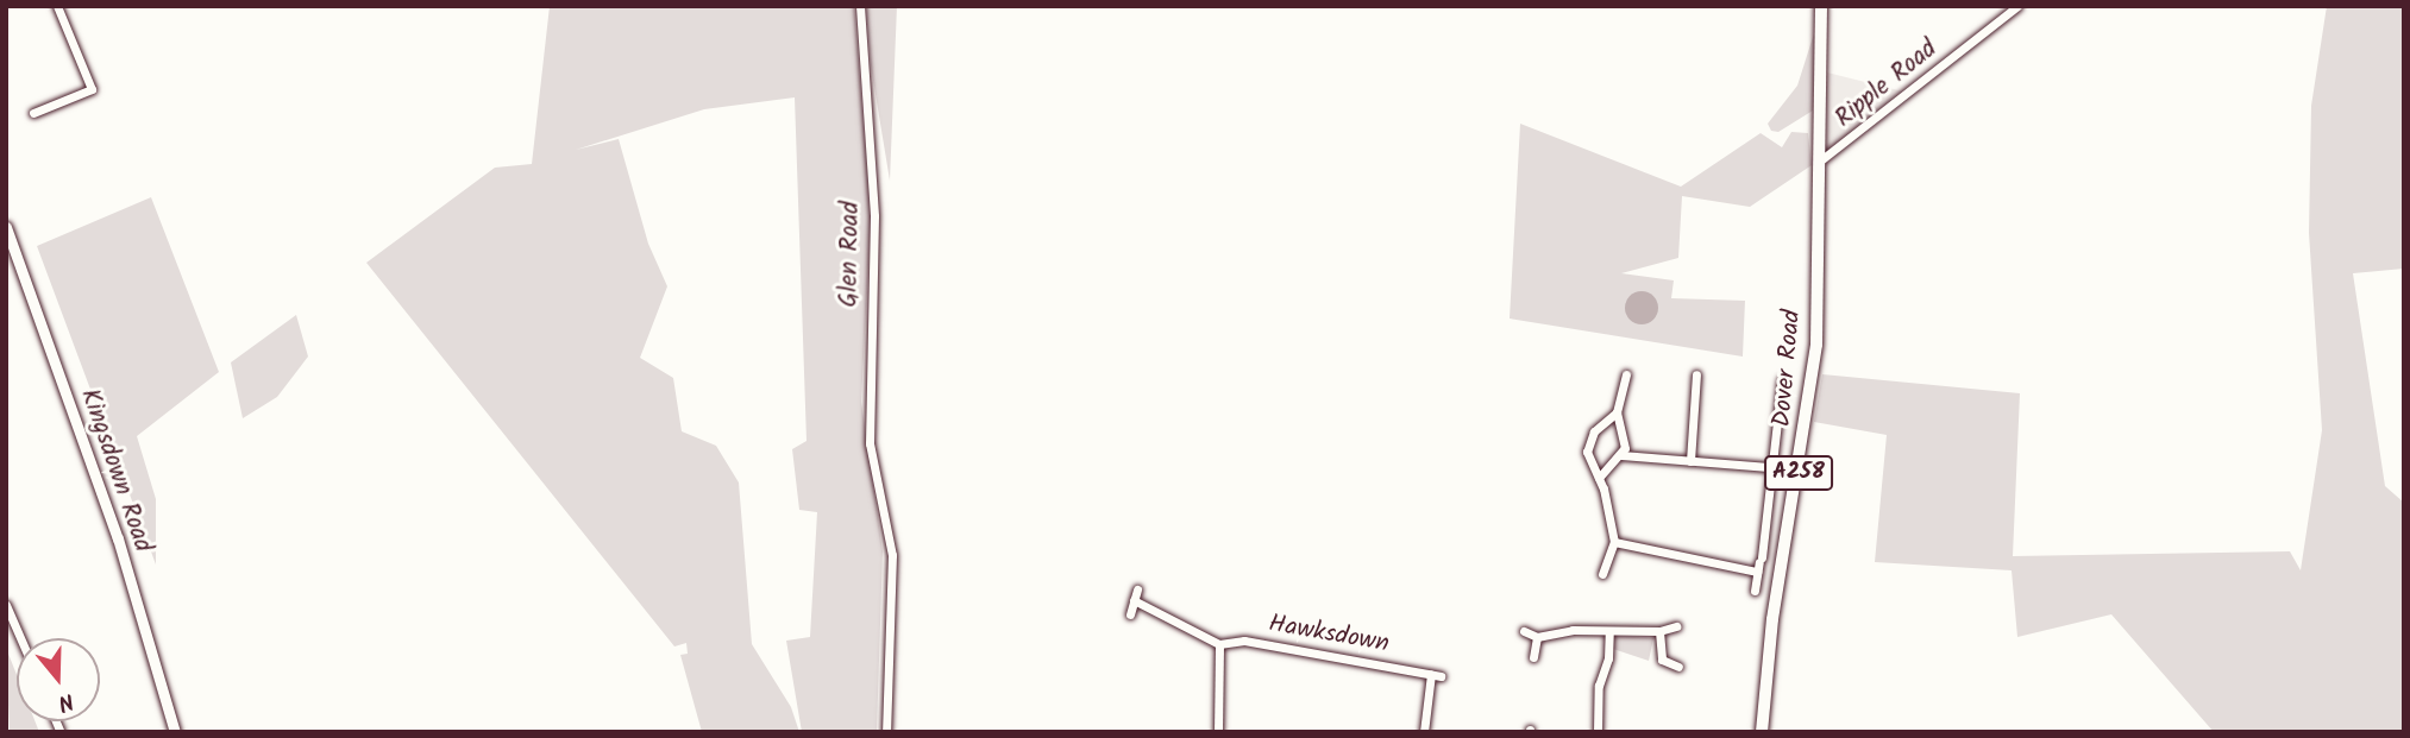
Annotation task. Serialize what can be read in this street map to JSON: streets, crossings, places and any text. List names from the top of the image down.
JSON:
{
  "streets": {
    "main road": ["Dover Road", "A258"],
    "street": [
      "Ripple Road",
      "Glen Road",
      "Kingsdown Road",
      "Hawksdown"
    ]
  },
  "crossings": [
    ["Ripple Road", "Dover Road"]
  ],
  "north": "bottom"
}
